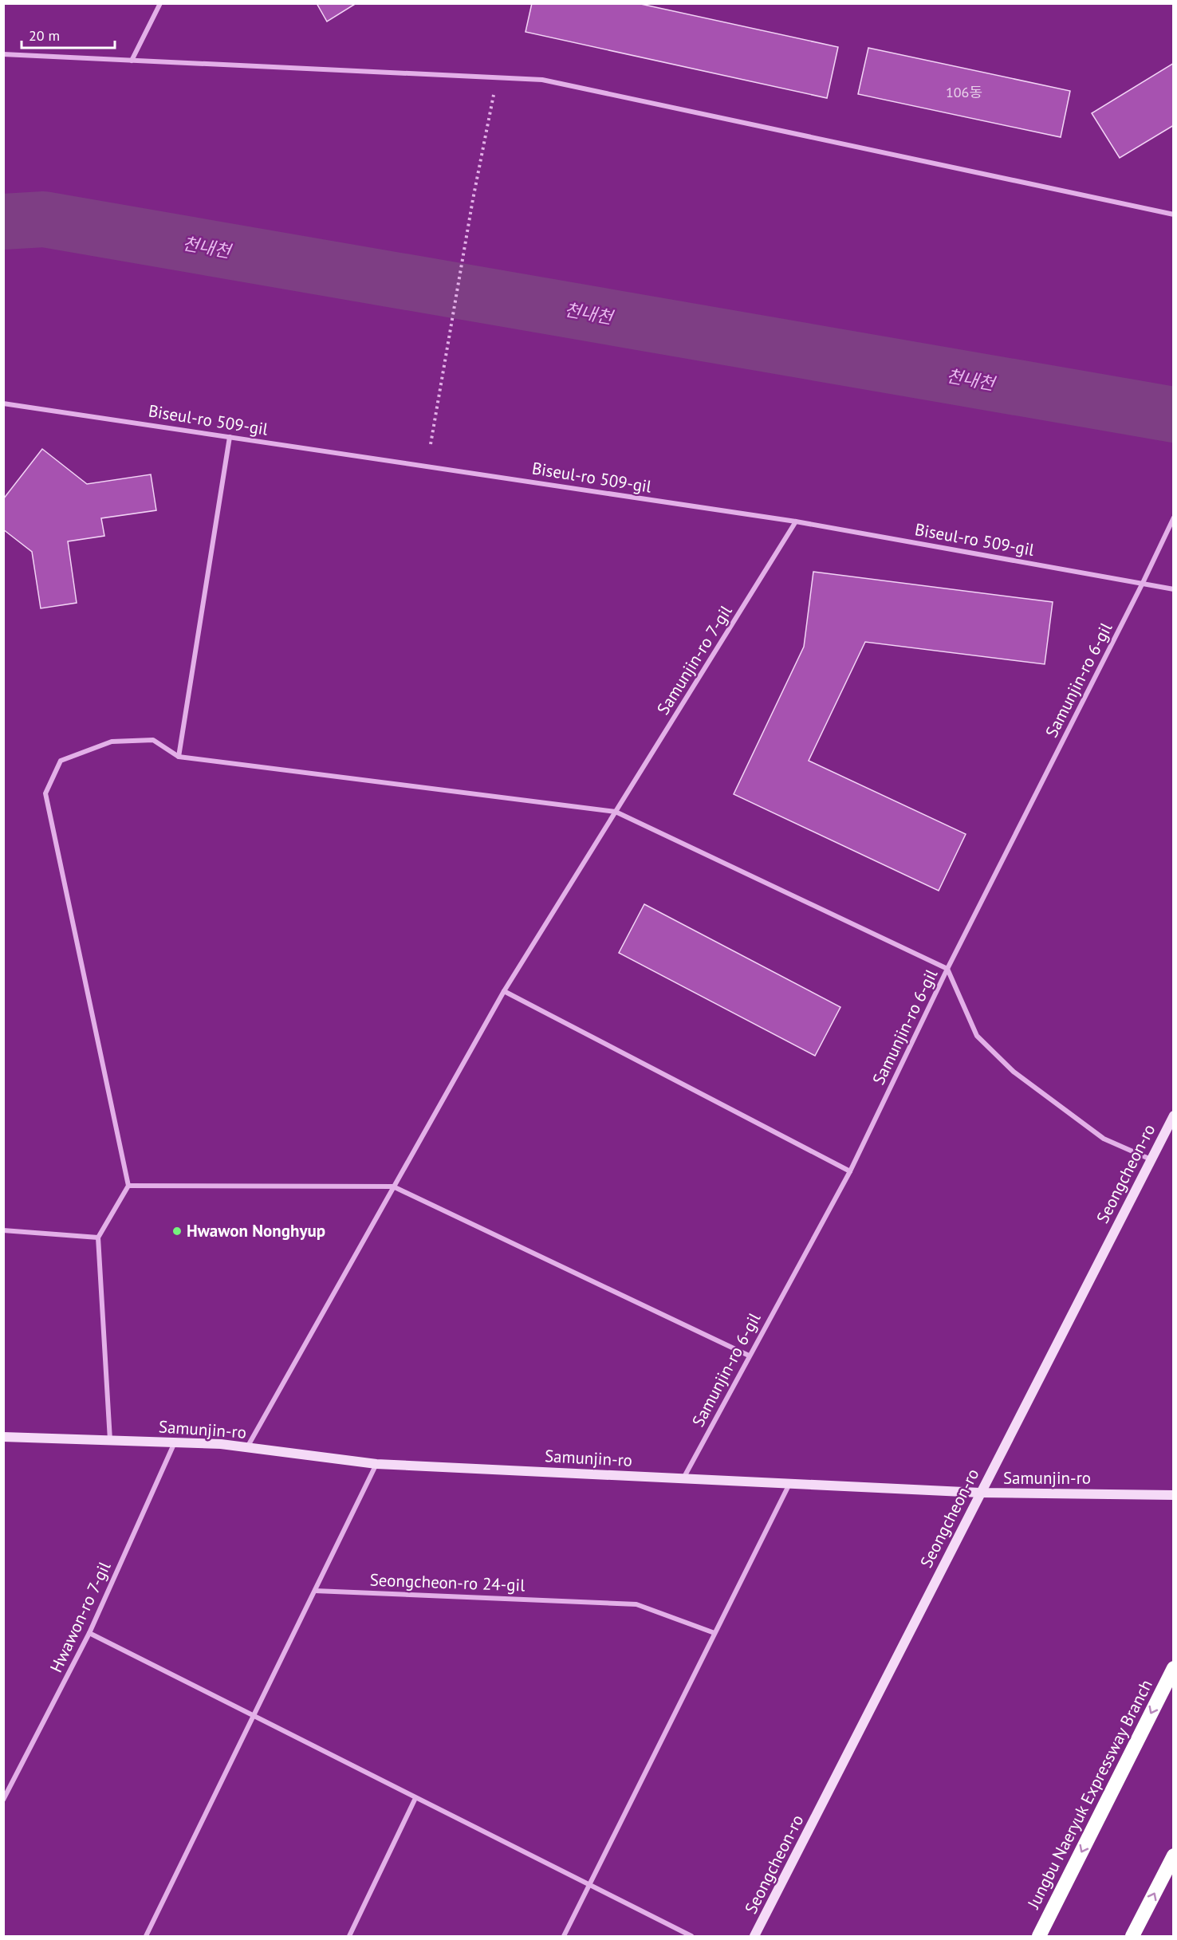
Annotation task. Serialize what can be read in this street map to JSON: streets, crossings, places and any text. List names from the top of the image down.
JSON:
{
  "streets": {
    "highway": ["Jungbu Naeryuk Expressway Branch"],
    "street": [
      "Biseul-ro 509-gil",
      "Samunjin-ro 7-gil",
      "Samunjin-ro 6-gil",
      "Seongcheon-ro",
      "Samunjin-ro",
      "Seongcheon-ro 24-gil",
      "Hwawon-ro 7-gil"
    ]
  },
  "crossings": [
    ["Biseul-ro 509-gil", "Samunjin-ro 7-gil"],
    ["Biseul-ro 509-gil", "Samunjin-ro 6-gil"],
    ["Samunjin-ro 7-gil", "Samunjin-ro"],
    ["Samunjin-ro 6-gil", "Samunjin-ro"],
    ["Seongcheon-ro", "Samunjin-ro"],
    ["Samunjin-ro", "Hwawon-ro 7-gil"]
  ],
  "water": ["천내천"],
  "places": ["Hwawon Nonghyup"],
  "house_numbers": ["106동"],
  "scale_bar": "20 m"
}
